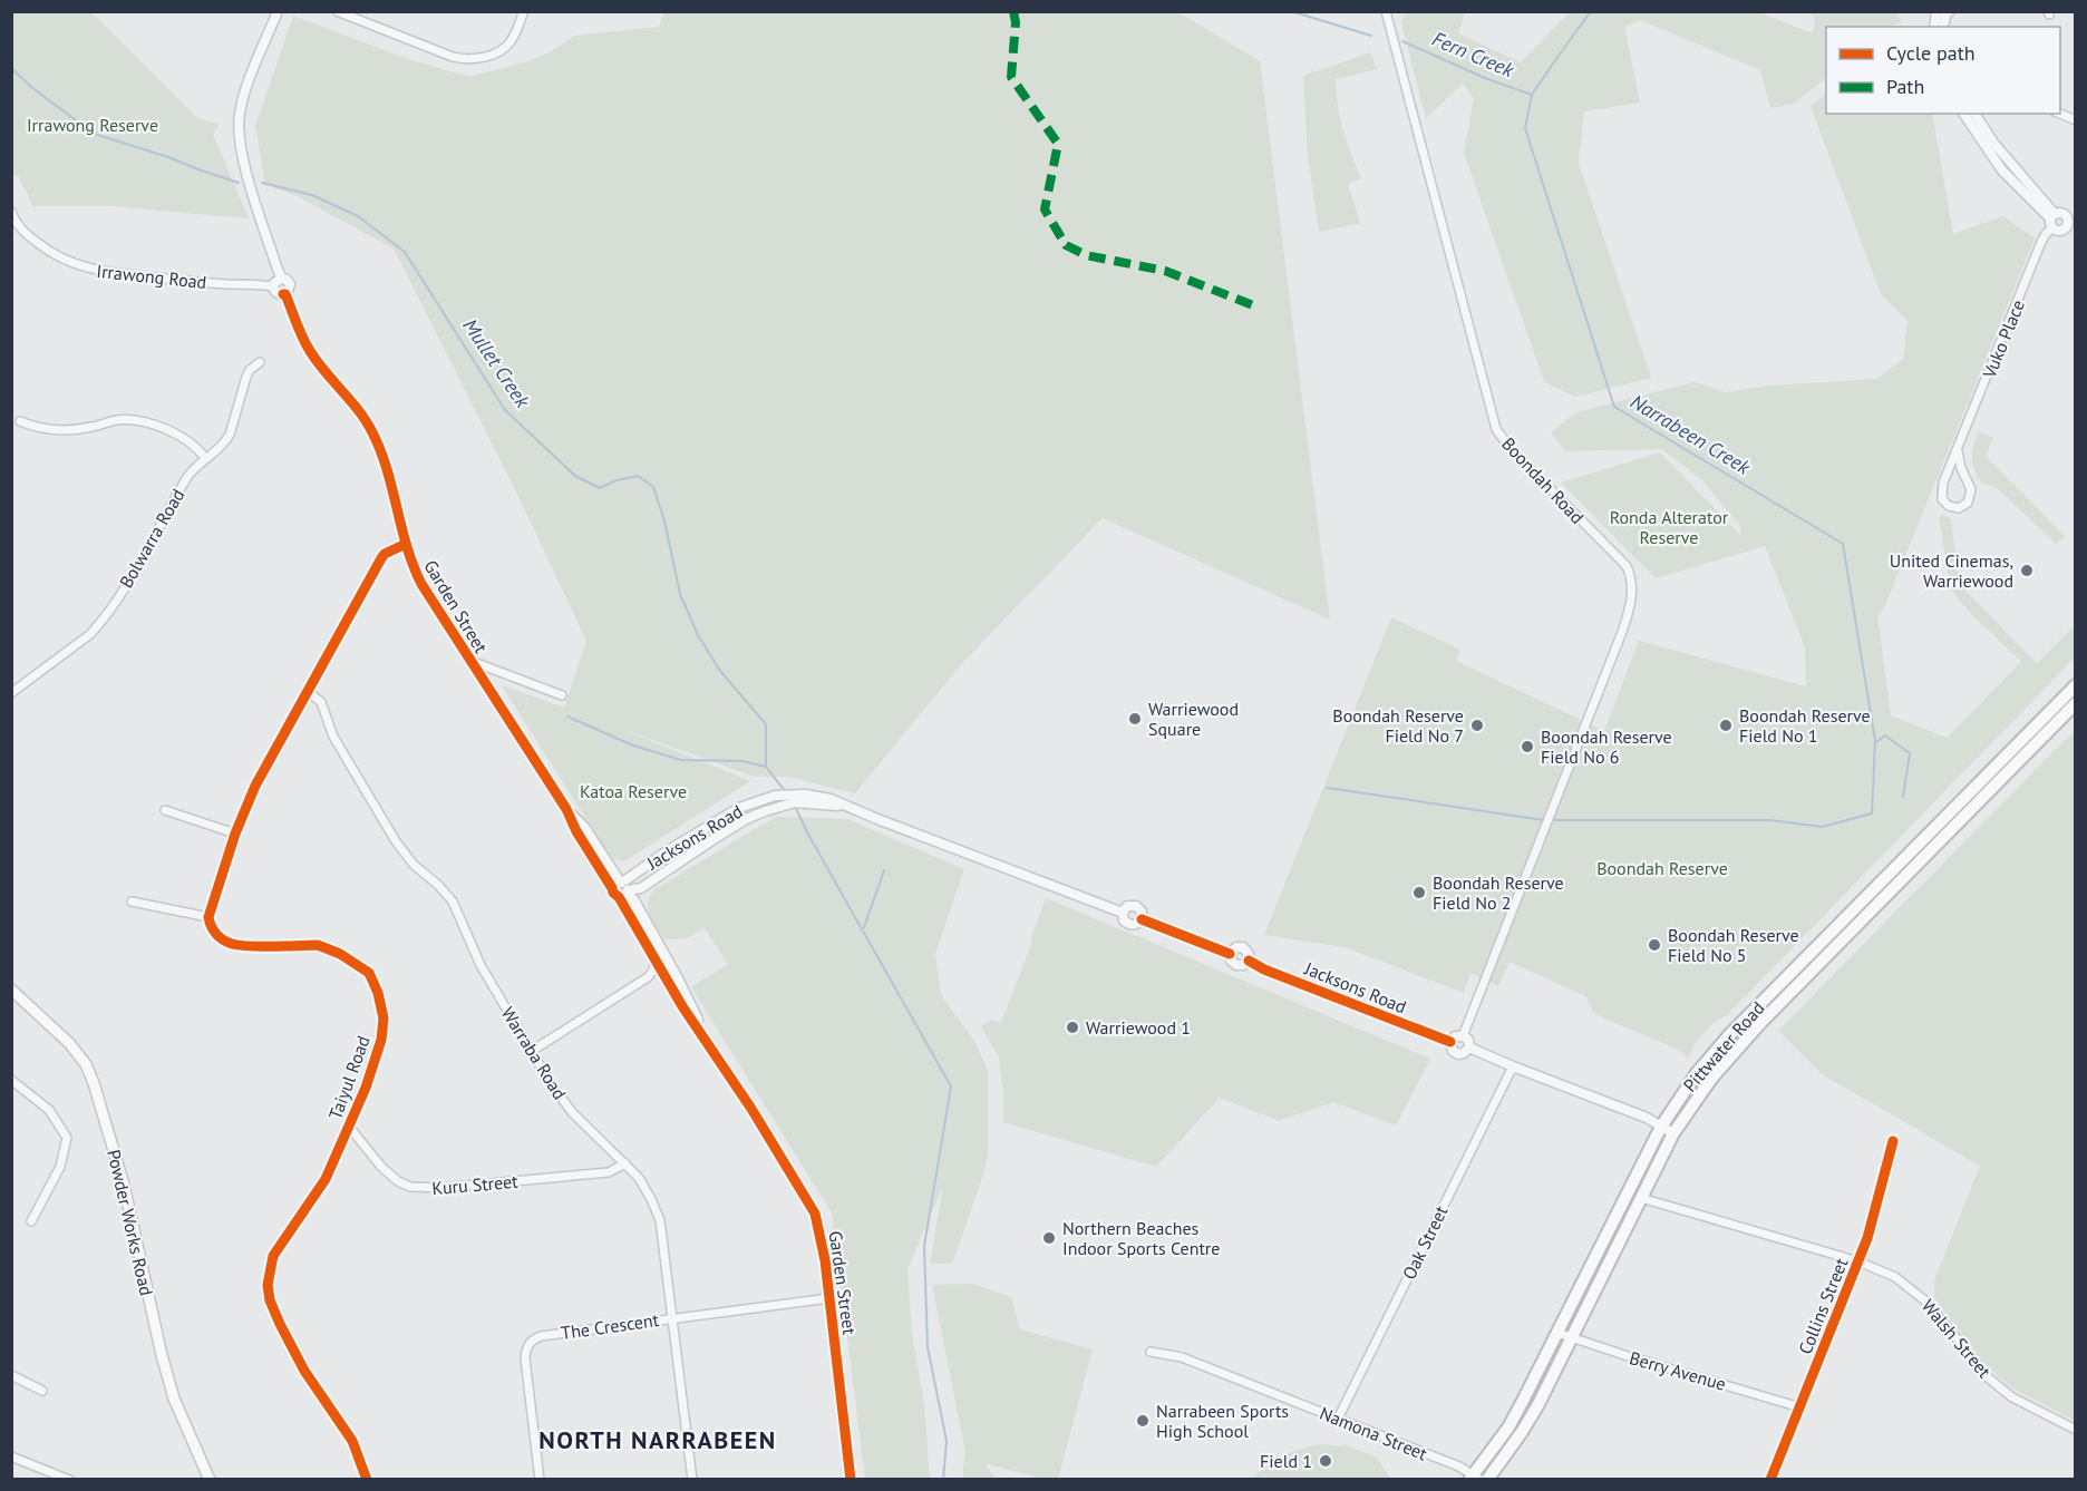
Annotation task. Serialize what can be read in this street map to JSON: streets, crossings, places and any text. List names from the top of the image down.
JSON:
{
  "streets": {
    "highway": ["Pittwater Road"],
    "main road": ["Powder Works Road"],
    "street": [
      "Irrawong Road",
      "Vuko Place",
      "Boondah Road",
      "Bolwarra Road",
      "Garden Street",
      "Jacksons Road",
      "Warraba Road",
      "Taiyul Road",
      "Kuru Street",
      "Oak Street",
      "Collins Street",
      "The Crescent",
      "Walsh Street",
      "Berry Avenue",
      "Namona Street"
    ]
  },
  "crossings": [
    ["Irrawong Road", "Garden Street"],
    ["Boondah Road", "Jacksons Road"],
    ["Garden Street", "Jacksons Road"],
    ["Garden Street", "The Crescent"],
    ["Pittwater Road", "Walsh Street"],
    ["Pittwater Road", "Berry Avenue"],
    ["Pittwater Road", "Namona Street"],
    ["Warraba Road", "Kuru Street"],
    ["Warraba Road", "The Crescent"],
    ["Taiyul Road", "Kuru Street"],
    ["Oak Street", "Namona Street"],
    ["Collins Street", "Walsh Street"],
    ["Collins Street", "Berry Avenue"]
  ],
  "districts": ["NORTH NARRABEEN"],
  "water": ["Fern Creek", "Mullet Creek", "Narrabeen Creek"],
  "parks": [
    "Irrawong Reserve",
    "Ronda Alterator Reserve",
    "Katoa Reserve",
    "Boondah Reserve"
  ],
  "places": [
    "United Cinemas, Warriewood",
    "Warriewood Square",
    "Boondah Reserve Field No 7",
    "Boondah Reserve Field No 1",
    "Boondah Reserve Field No 6",
    "Boondah Reserve Field No 2",
    "Boondah Reserve Field No 5",
    "Warriewood 1",
    "Northern Beaches Indoor Sports Centre",
    "Narrabeen Sports High School",
    "Field 1"
  ],
  "legend": ["Cycle path", "Path"]
}
